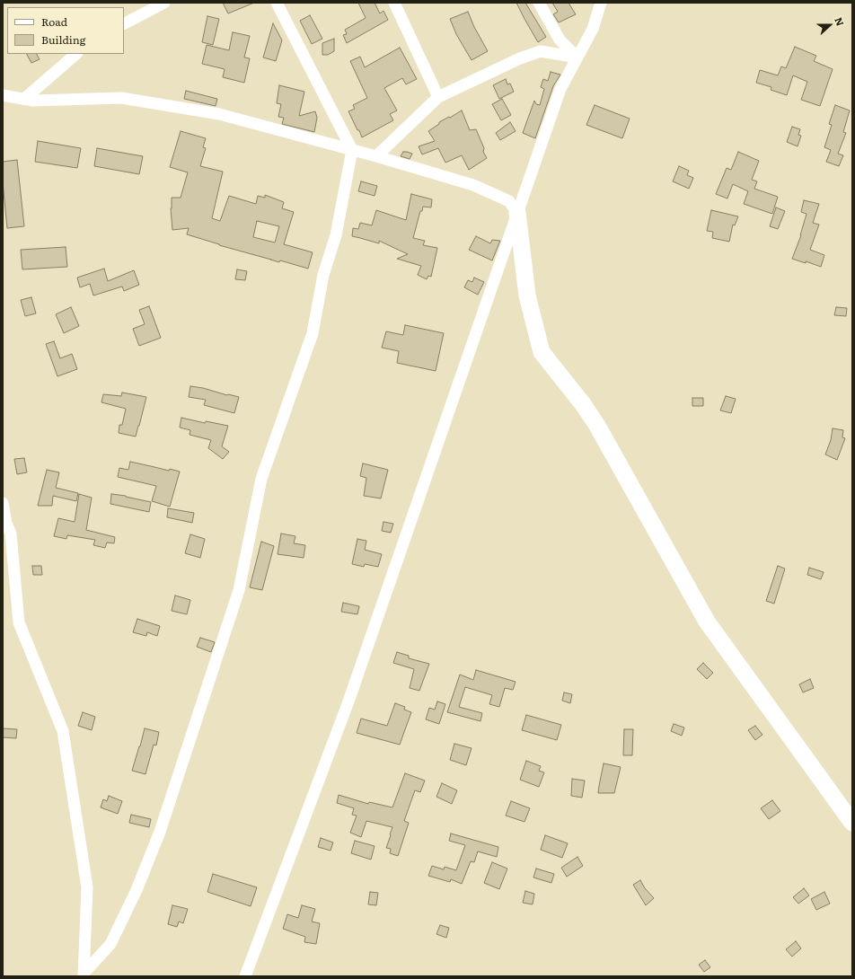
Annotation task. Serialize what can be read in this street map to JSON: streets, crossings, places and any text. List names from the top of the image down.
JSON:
{
  "legend": ["Road", "Building"],
  "north": "right"
}
